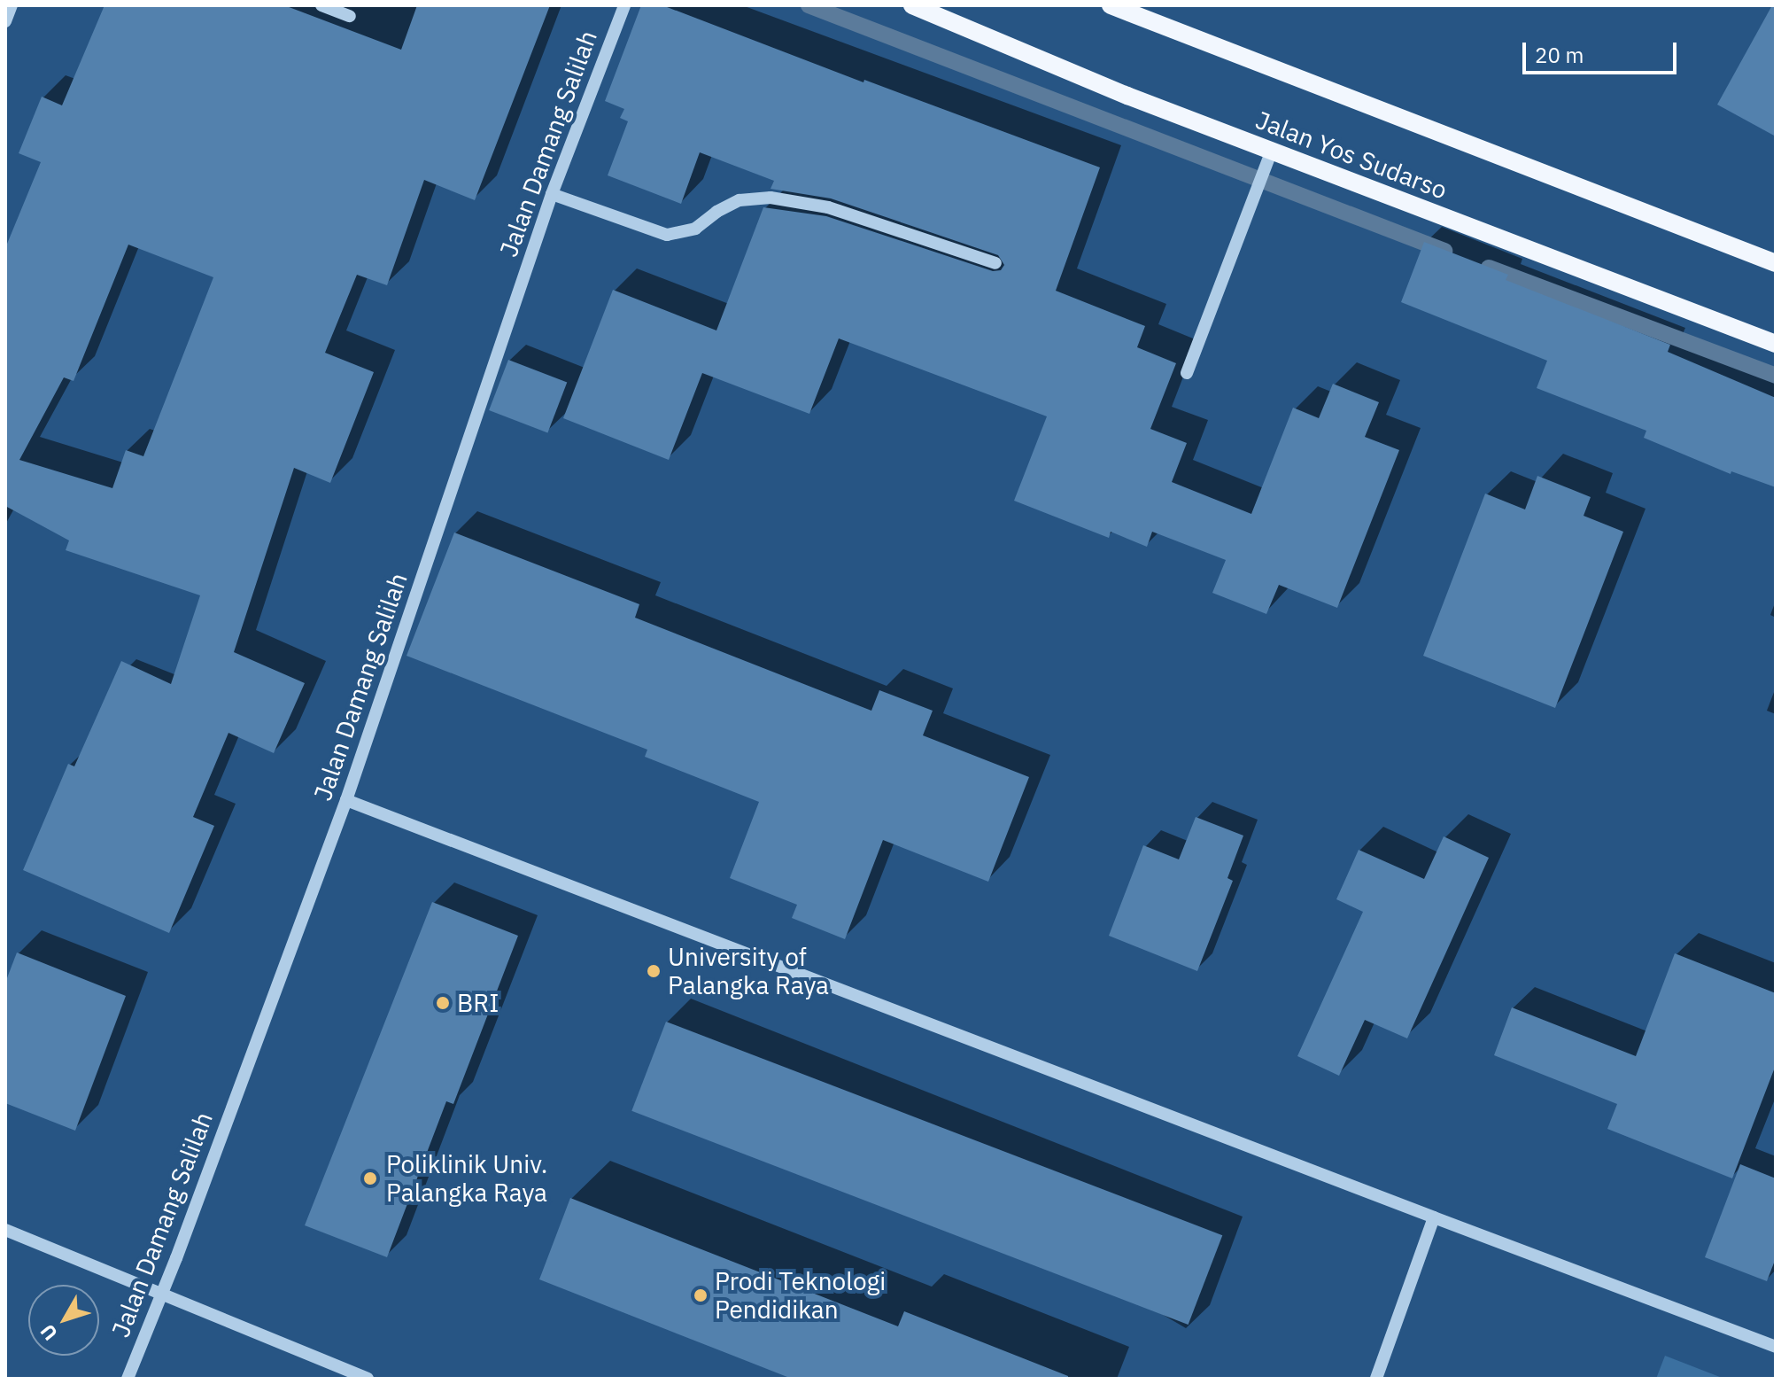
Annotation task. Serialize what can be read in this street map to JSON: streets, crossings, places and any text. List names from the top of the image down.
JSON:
{
  "streets": {
    "main road": ["Jalan Yos Sudarso"],
    "street": ["Jalan Damang Salilah"]
  },
  "places": [
    "University of Palangka Raya",
    "BRI",
    "Poliklinik Univ. Palangka Raya",
    "Prodi Teknologi Pendidikan"
  ],
  "scale_bar": "20 m",
  "north": "bottom left"
}
